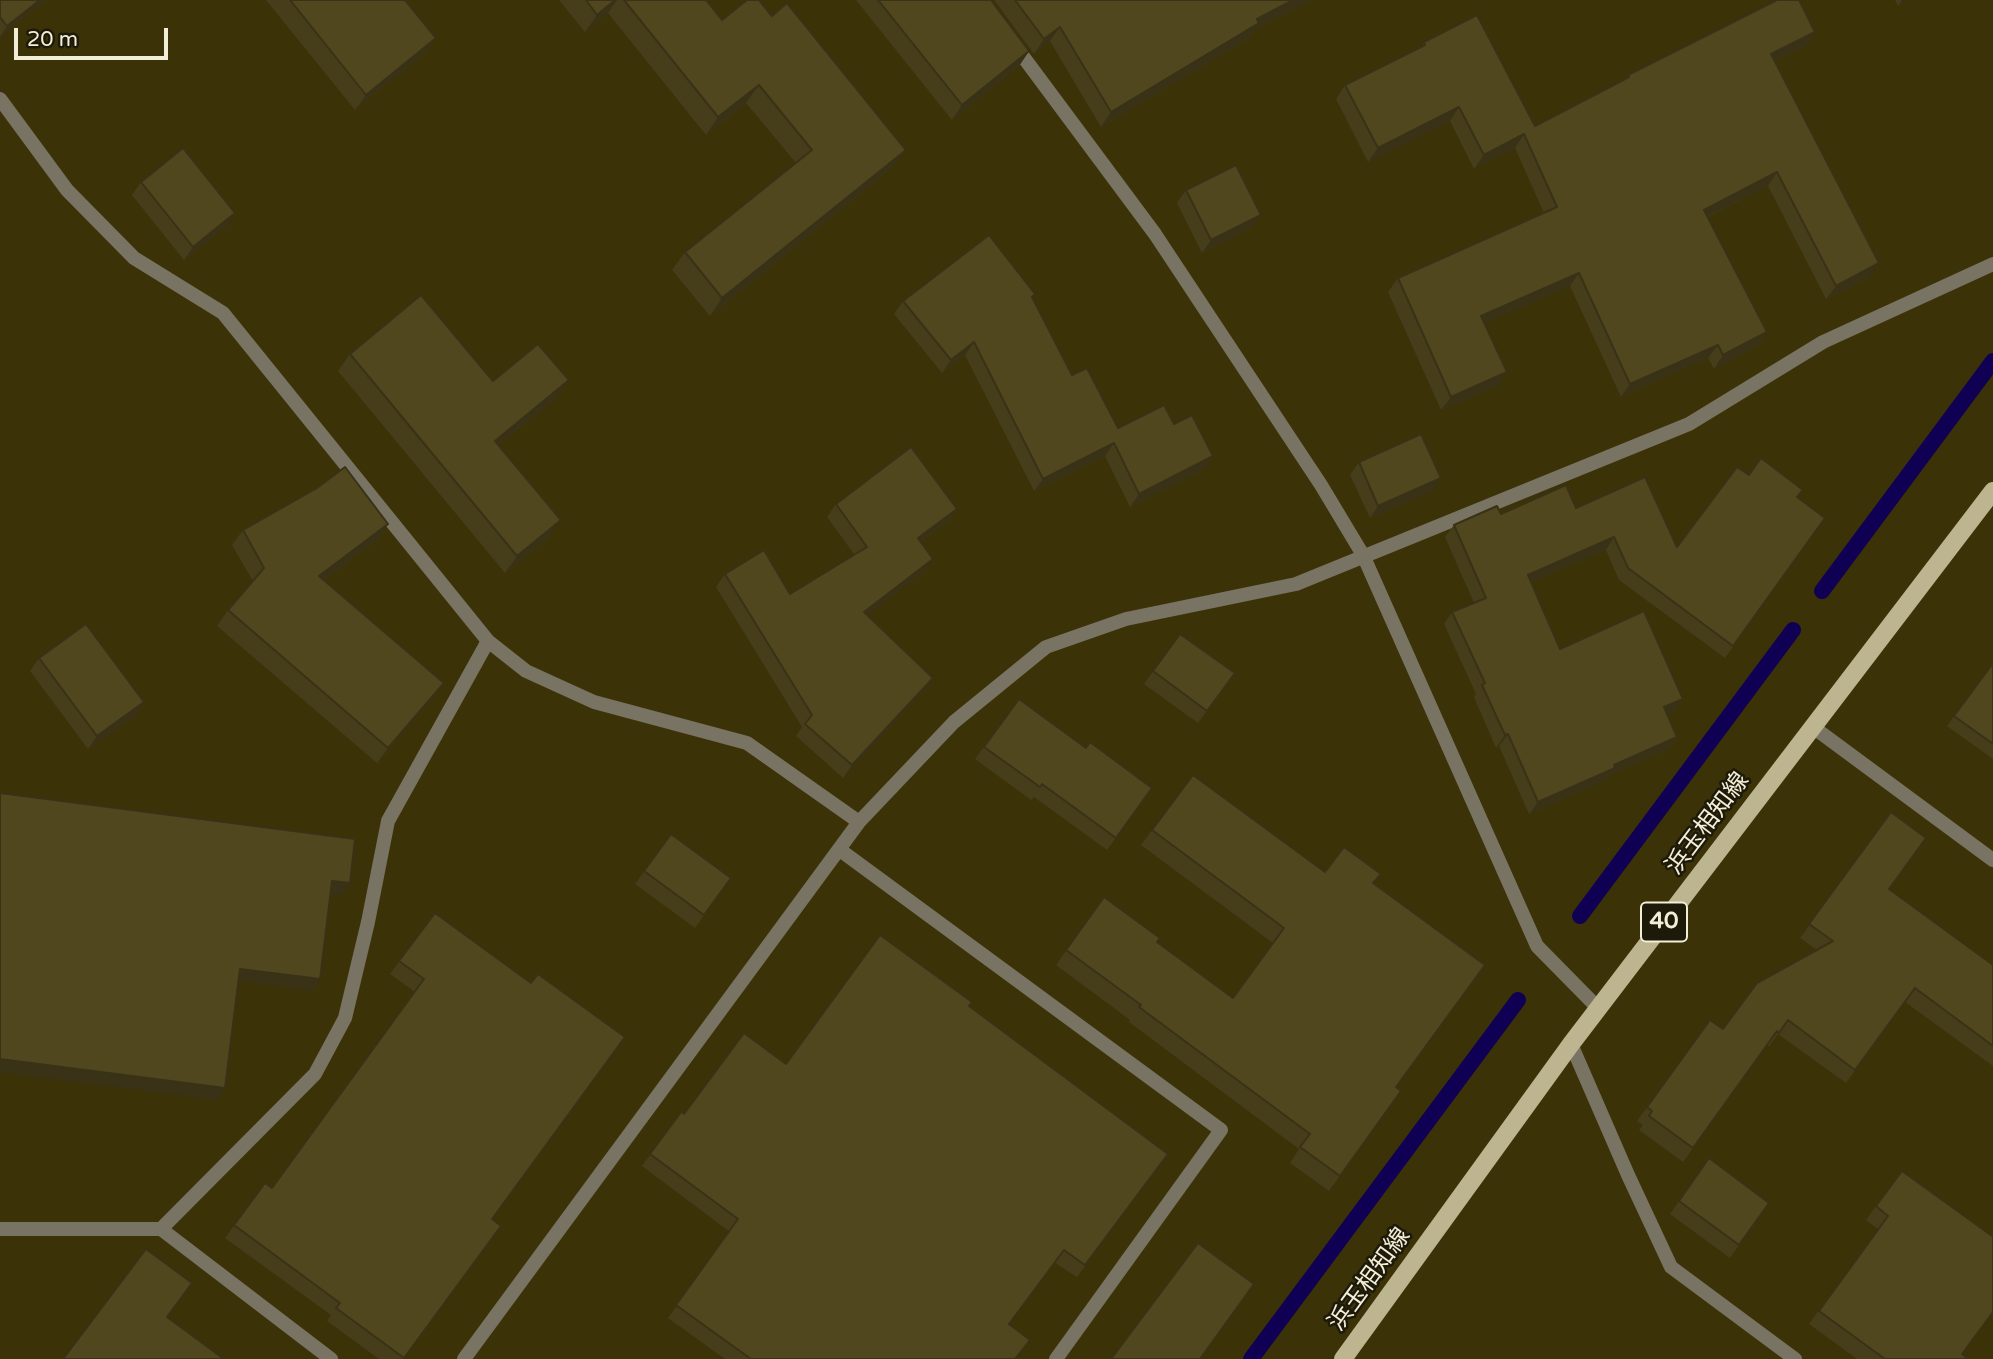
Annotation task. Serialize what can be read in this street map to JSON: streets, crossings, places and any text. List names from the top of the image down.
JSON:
{
  "streets": {
    "main road": ["浜玉相知線", "40"]
  },
  "scale_bar": "20 m"
}
